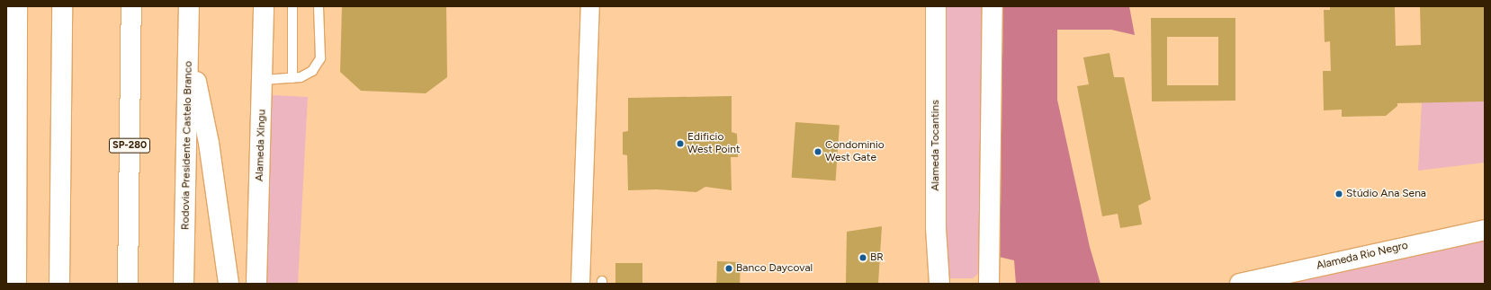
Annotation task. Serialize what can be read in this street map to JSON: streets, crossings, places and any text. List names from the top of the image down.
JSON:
{
  "streets": {
    "main road": [
      "SP-280",
      "Rodovia Presidente Castelo Branco",
      "Alameda Xingu",
      "Alameda Tocantins",
      "Alameda Rio Negro"
    ]
  },
  "places": [
    "Edificio West Point",
    "Condominio West Gate",
    "Stúdio Ana Sena",
    "BR",
    "Banco Daycoval"
  ]
}
